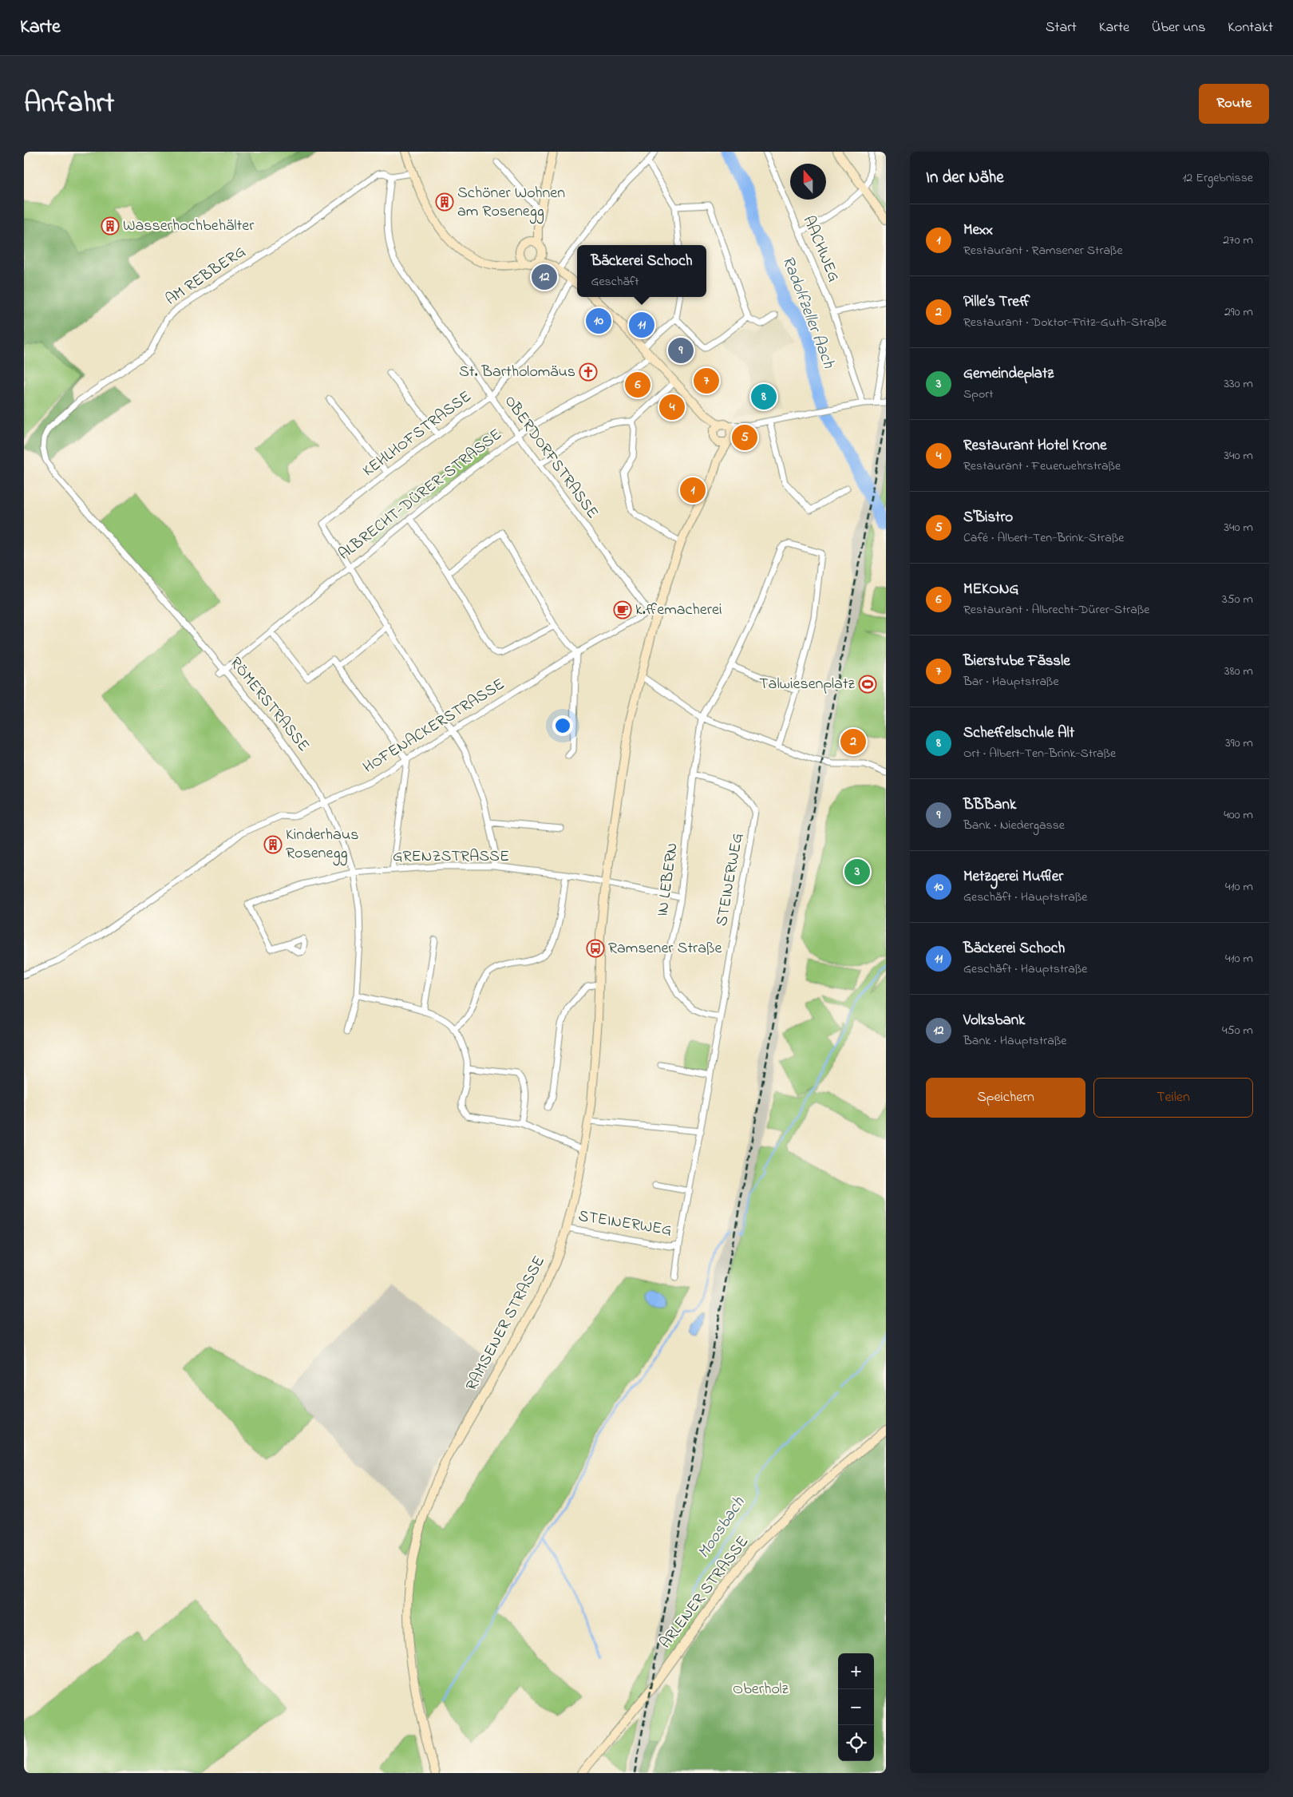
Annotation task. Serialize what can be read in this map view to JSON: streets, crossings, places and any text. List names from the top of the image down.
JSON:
{
  "streets": {
    "main road": ["RAMSENER STRASSE", "ARLENER STRASSE"],
    "street": [
      "AACHWEG",
      "AM REBBERG",
      "KEHLHOFSTRASSE",
      "OBERDORFSTRASSE",
      "ALBRECHT-DÜRER-STRASSE",
      "RÖMERSTRASSE",
      "HOFENACKERSTRASSE",
      "GRENZSTRASSE",
      "IN LEBERN",
      "STEINERWEG"
    ]
  },
  "crossings": [
    ["AM REBBERG", "OBERDORFSTRASSE"],
    ["AM REBBERG", "RÖMERSTRASSE"],
    ["KEHLHOFSTRASSE", "OBERDORFSTRASSE"],
    ["KEHLHOFSTRASSE", "ALBRECHT-DÜRER-STRASSE"],
    ["OBERDORFSTRASSE", "ALBRECHT-DÜRER-STRASSE"],
    ["OBERDORFSTRASSE", "HOFENACKERSTRASSE"],
    ["OBERDORFSTRASSE", "RAMSENER STRASSE"],
    ["ALBRECHT-DÜRER-STRASSE", "RÖMERSTRASSE"],
    ["RÖMERSTRASSE", "HOFENACKERSTRASSE"],
    ["RÖMERSTRASSE", "GRENZSTRASSE"],
    ["HOFENACKERSTRASSE", "RAMSENER STRASSE"],
    ["GRENZSTRASSE", "IN LEBERN"],
    ["GRENZSTRASSE", "RAMSENER STRASSE"],
    ["IN LEBERN", "STEINERWEG"],
    ["STEINERWEG", "RAMSENER STRASSE"]
  ],
  "water": ["Radolfzeller Aach", "Moosbach"],
  "parks": ["Oberholz"],
  "places": {
    "building": ["Schöner Wohnen am Rosenegg", "Wasserhochbehälter", "Kinderhaus Rosenegg"],
    "church": ["St. Bartholomäus"],
    "cafe": ["k.ffemacherei"],
    "sports": ["Talwiesenplatz"],
    "bus stop": ["Ramsener Straße"]
  },
  "north": "top",
  "page": {
    "header": "Karte",
    "nav": [
      "Start",
      "Karte",
      "Über uns",
      "Kontakt"
    ],
    "title": "Anfahrt",
    "buttons": [
      "Route",
      ["Speichern", "Teilen"]
    ],
    "heading": ["In der Nähe", "12 Ergebnisse"],
    "list": [
      {
        "mark": "1",
        "name": "Mexx",
        "note": "Restaurant · Ramsener Straße",
        "value": "270 m"
      },
      {
        "mark": "2",
        "name": "Pille’s Treff",
        "note": "Restaurant · Doktor-Fritz-Guth-Straße",
        "value": "290 m"
      },
      {
        "mark": "3",
        "name": "Gemeindeplatz",
        "note": "Sport",
        "value": "330 m"
      },
      {
        "mark": "4",
        "name": "Restaurant Hotel Krone",
        "note": "Restaurant · Feuerwehrstraße",
        "value": "340 m"
      },
      {
        "mark": "5",
        "name": "S'Bistro",
        "note": "Café · Albert-Ten-Brink-Straße",
        "value": "340 m"
      },
      {
        "mark": "6",
        "name": "MEKONG",
        "note": "Restaurant · Albrecht-Dürer-Straße",
        "value": "350 m"
      },
      {
        "mark": "7",
        "name": "Bierstube Fässle",
        "note": "Bar · Hauptstraße",
        "value": "380 m"
      },
      {
        "mark": "8",
        "name": "Scheffelschule Alt",
        "note": "Ort · Albert-Ten-Brink-Straße",
        "value": "390 m"
      },
      {
        "mark": "9",
        "name": "BBBank",
        "note": "Bank · Niedergasse",
        "value": "400 m"
      },
      {
        "mark": "10",
        "name": "Metzgerei Muffler",
        "note": "Geschäft · Hauptstraße",
        "value": "410 m"
      },
      {
        "mark": "11",
        "name": "Bäckerei Schoch",
        "note": "Geschäft · Hauptstraße",
        "value": "410 m"
      },
      {
        "mark": "12",
        "name": "Volksbank",
        "note": "Bank · Hauptstraße",
        "value": "450 m"
      }
    ],
    "popup": ["Bäckerei Schoch", "Geschäft"],
    "pins": [
      "12",
      "10",
      "11",
      "9",
      "7",
      "6",
      "8",
      "4",
      "5",
      "1",
      "2",
      "3"
    ],
    "map_buttons": ["+", "−"]
  }
}
